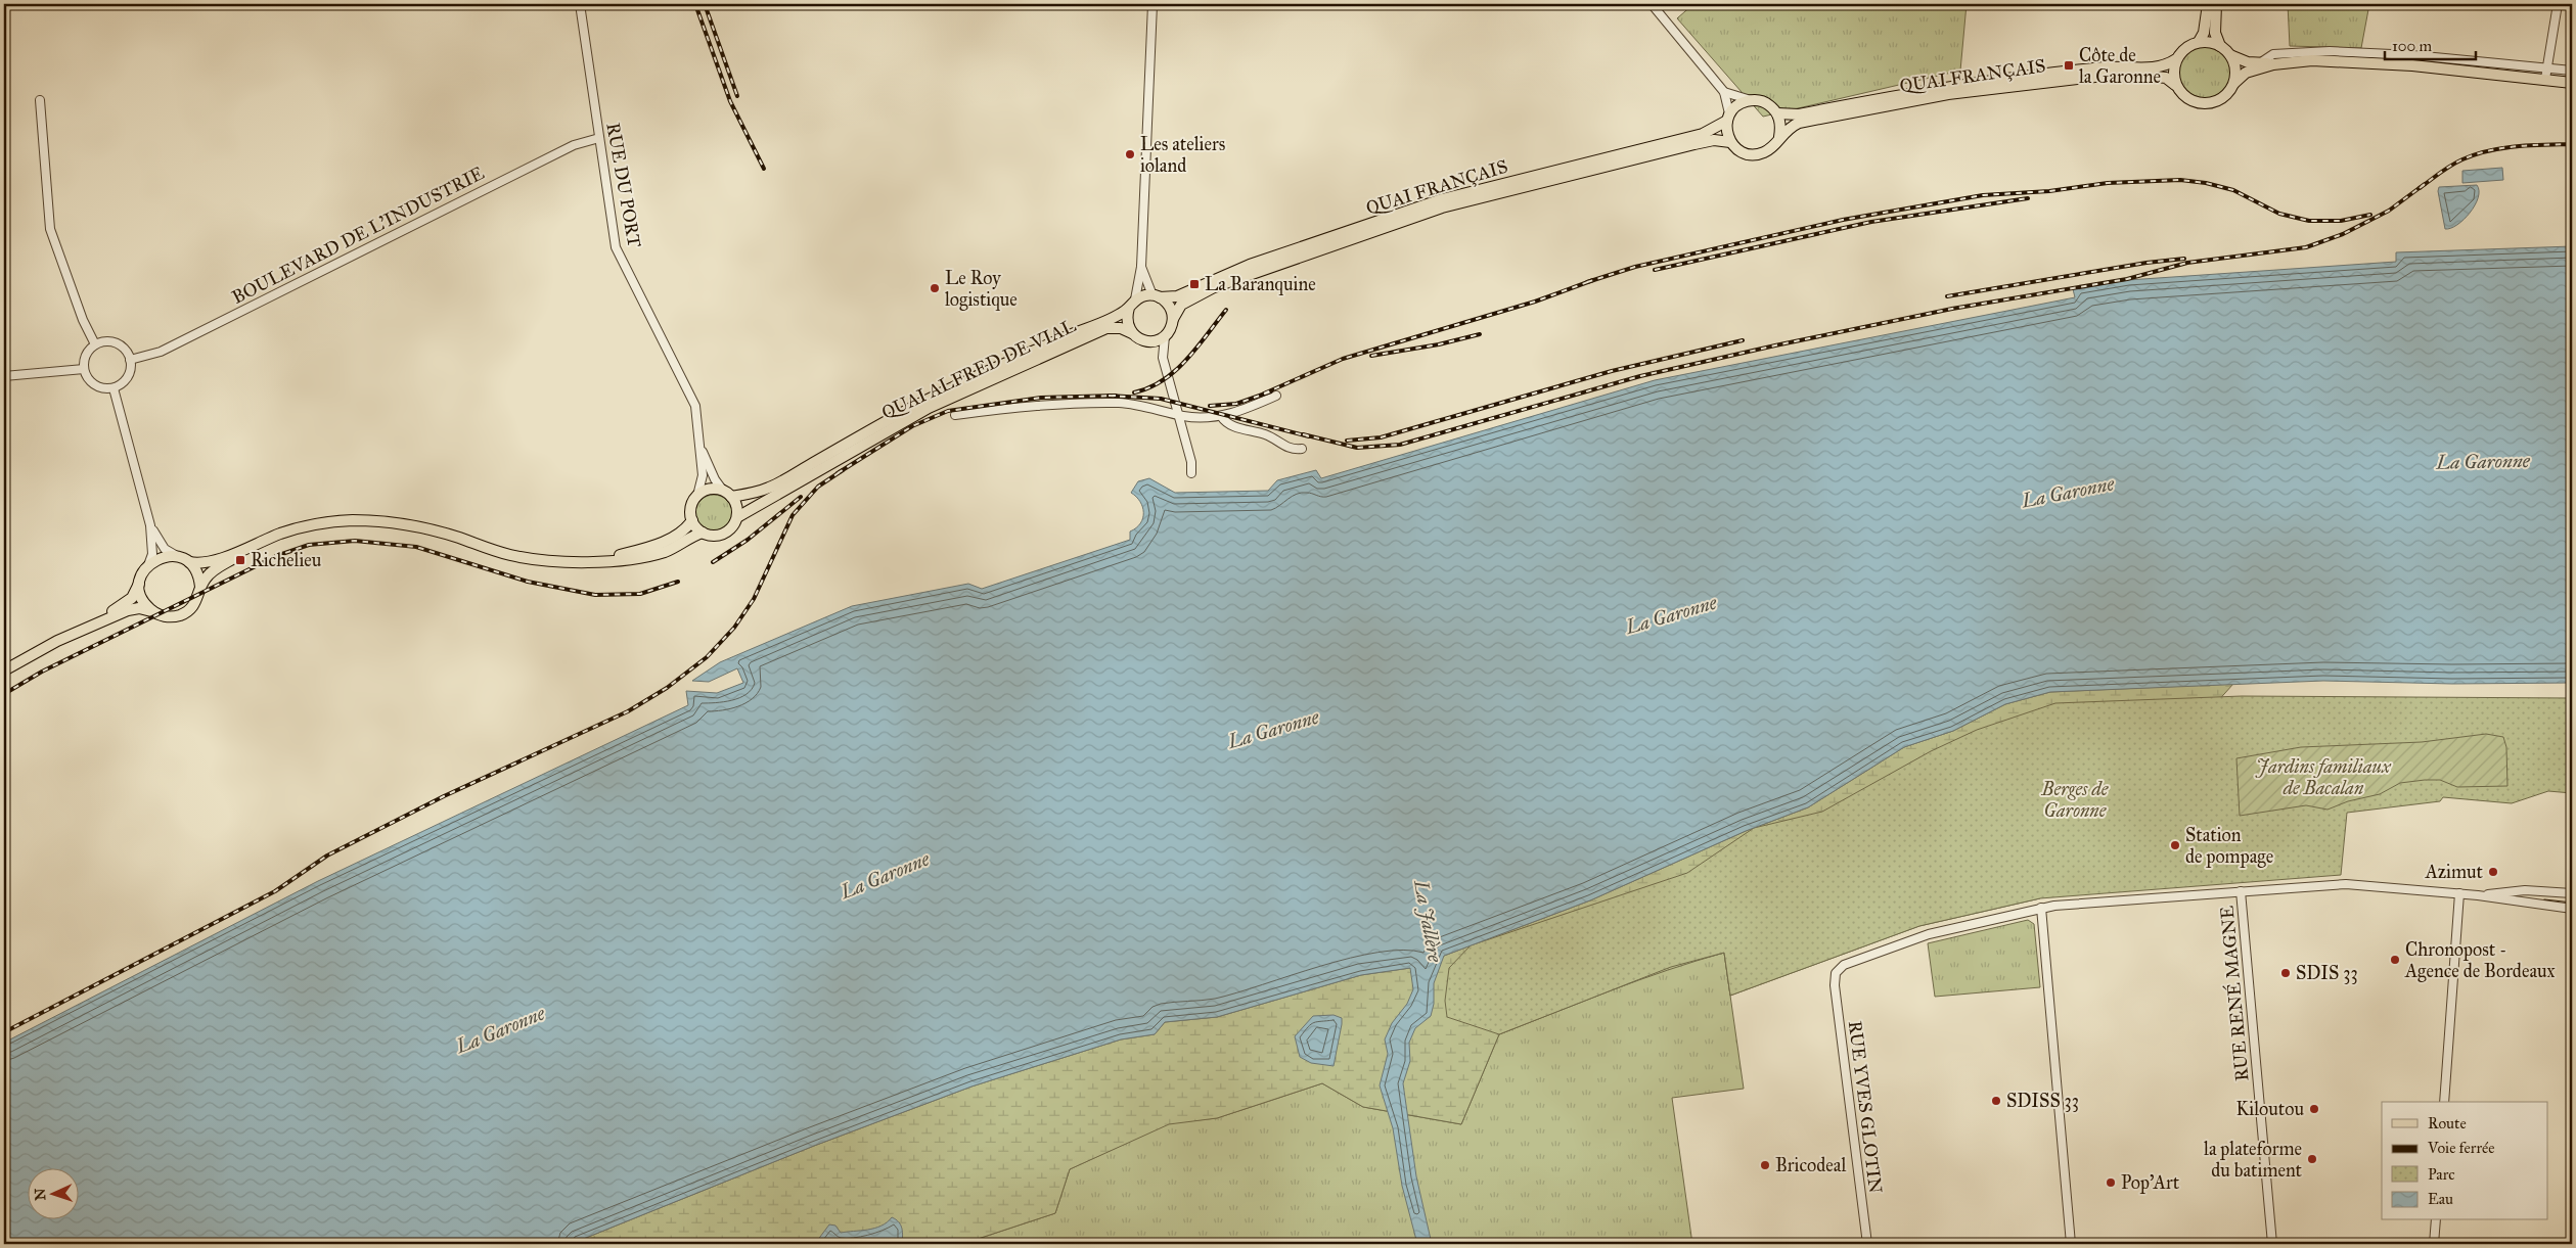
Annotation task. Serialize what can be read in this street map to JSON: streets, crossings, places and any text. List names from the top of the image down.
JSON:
{
  "streets": {
    "main road": ["QUAI FRANÇAIS", "QUAI ALFRED DE VIAL"],
    "street": [
      "RUE DU PORT",
      "BOULEVARD DE L'INDUSTRIE",
      "RUE RENÉ MAGNE",
      "RUE YVES GLOTIN"
    ]
  },
  "crossings": [
    ["QUAI FRANÇAIS", "QUAI ALFRED DE VIAL"],
    ["RUE DU PORT", "BOULEVARD DE L'INDUSTRIE"],
    ["RUE DU PORT", "QUAI ALFRED DE VIAL"]
  ],
  "water": ["La Garonne", "La Jallère"],
  "parks": ["Jardins familiaux de Bacalan", "Berges de Garonne"],
  "places": {
    "transit": ["Côte de la Garonne", "La Baranquine", "Richelieu"],
    "other": [
      "Les ateliers ioland",
      "Le Roy logistique",
      "Station de pompage",
      "Azimut",
      "Chronopost - Agence de Bordeaux",
      "SDIS 33",
      "SDISS 33",
      "Kiloutou",
      "la plateforme du batiment",
      "Bricodeal",
      "Pop’Art"
    ]
  },
  "legend": [
    "Route",
    "Voie ferrée",
    "Parc",
    "Eau"
  ],
  "scale_bar": "100 m",
  "north": "left"
}
